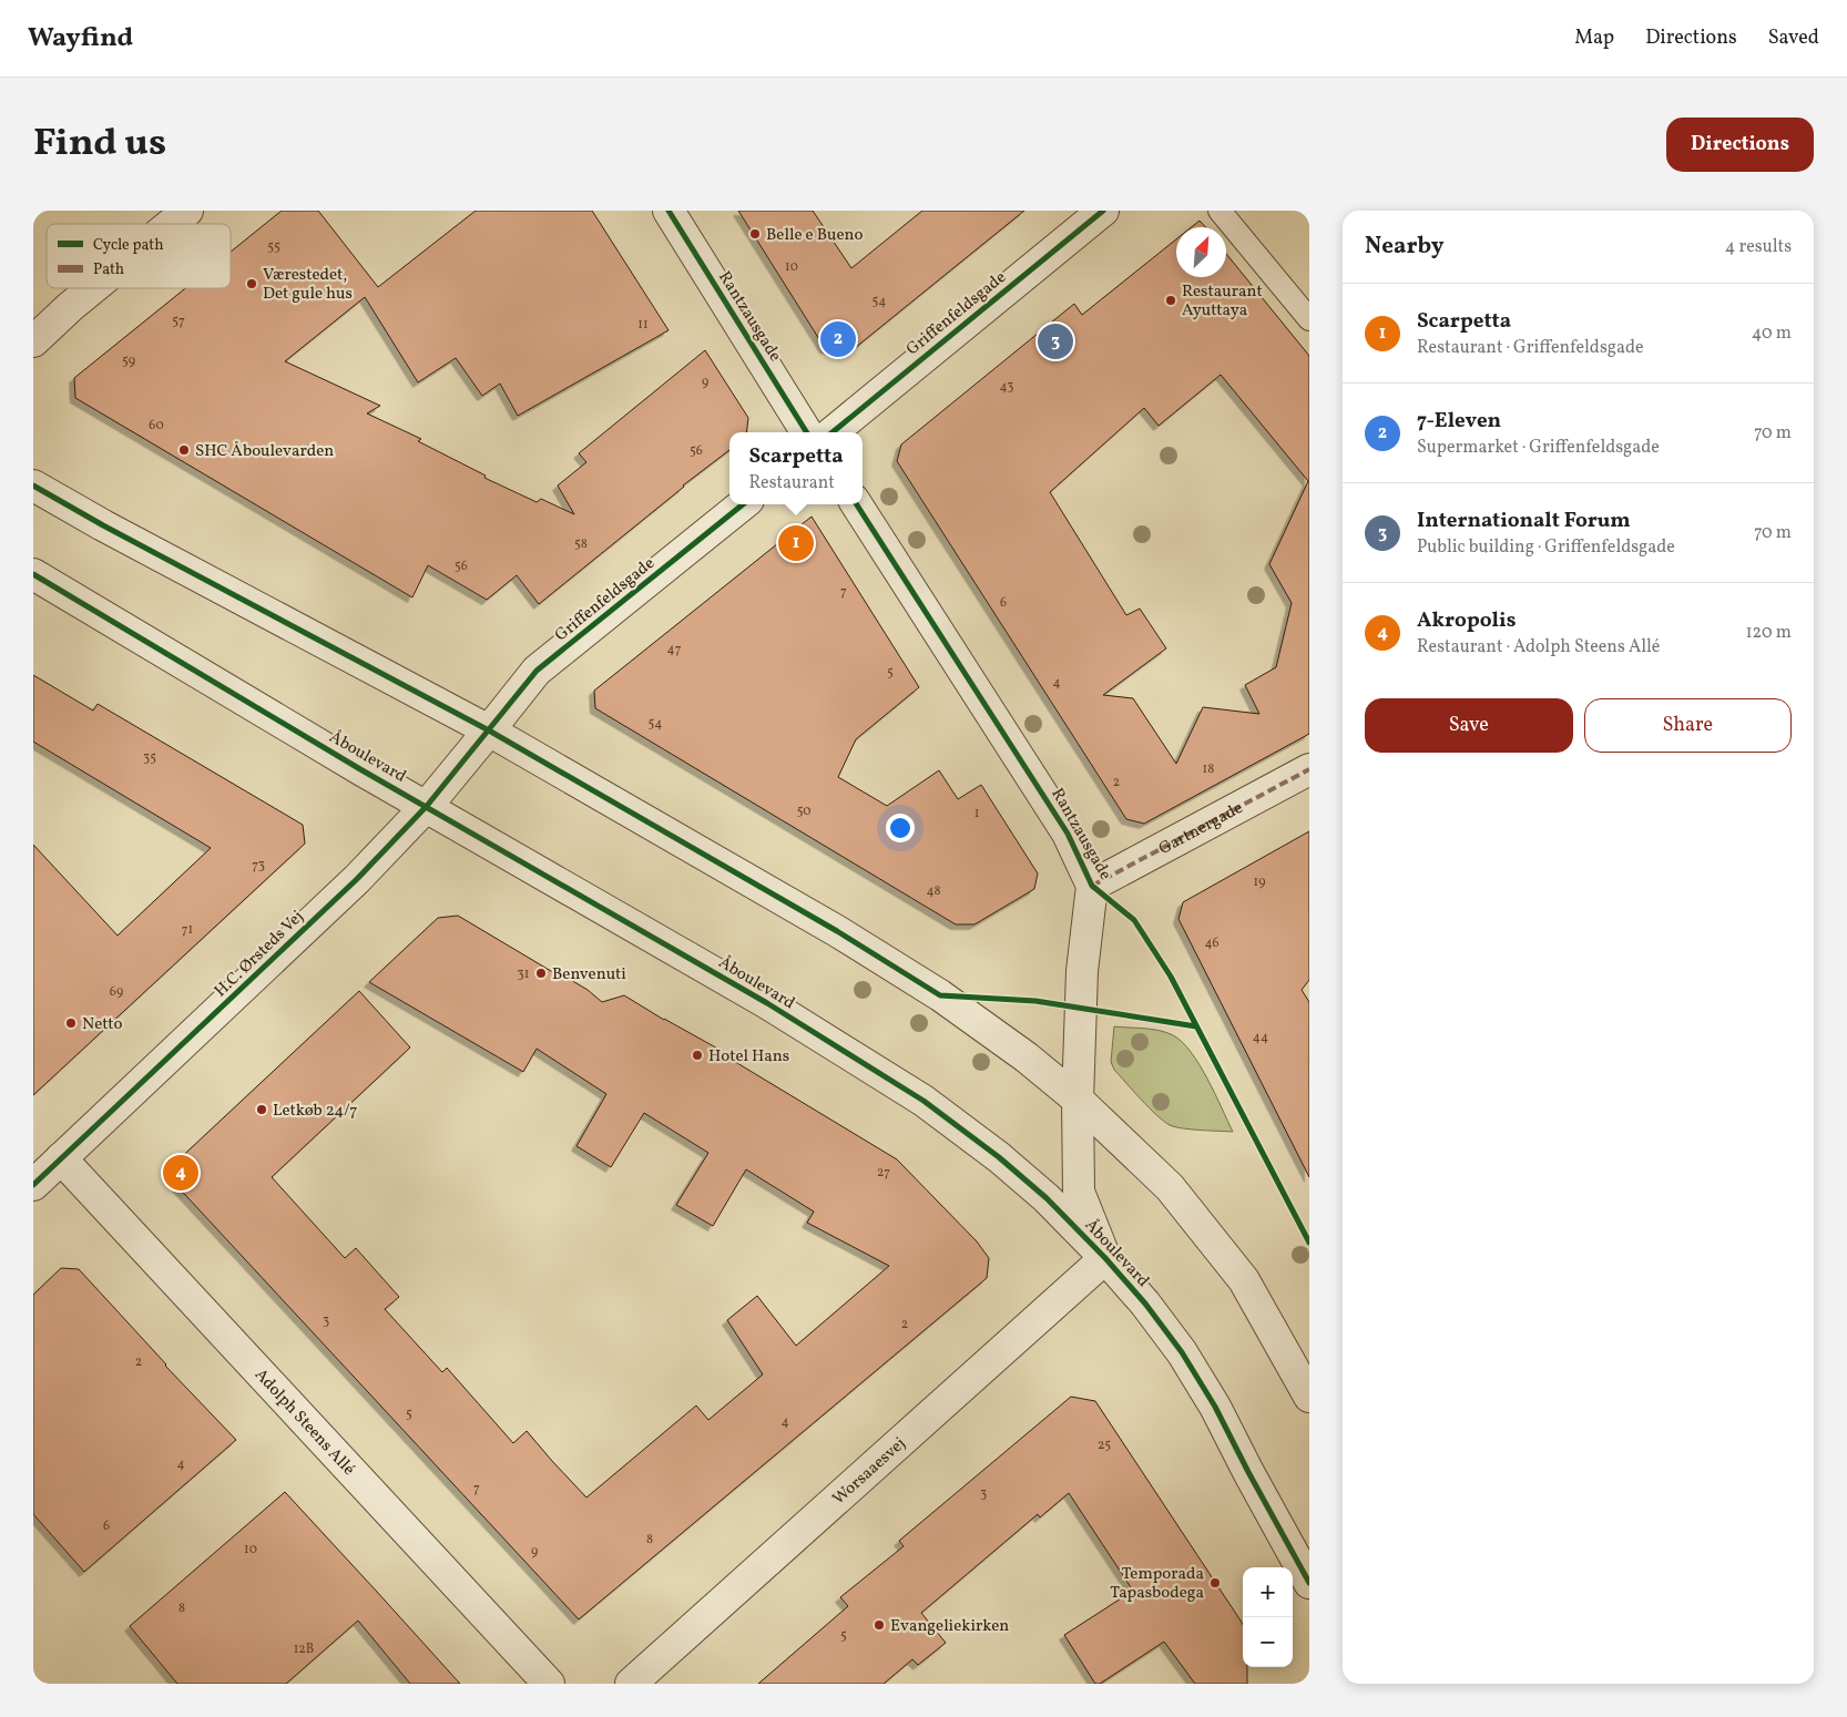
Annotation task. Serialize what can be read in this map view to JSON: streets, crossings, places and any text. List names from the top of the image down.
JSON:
{
  "streets": {
    "street": [
      "Griffenfeldsgade",
      "Rantzausgade",
      "Åboulevard",
      "Gartnergade",
      "H.C. Ørsteds Vej",
      "Adolph Steens Allé",
      "Worsaaesvej"
    ]
  },
  "crossings": [
    ["Griffenfeldsgade", "H.C. Ørsteds Vej"],
    ["Rantzausgade", "Åboulevard"],
    ["Rantzausgade", "Gartnergade"],
    ["Rantzausgade", "Worsaaesvej"],
    ["Åboulevard", "H.C. Ørsteds Vej"],
    ["Åboulevard", "Worsaaesvej"],
    ["H.C. Ørsteds Vej", "Adolph Steens Allé"]
  ],
  "places": [
    "Belle e Bueno",
    "Værestedet, Det gule hus",
    "Restaurant Ayuttaya",
    "SHC Åboulevarden",
    "Benvenuti",
    "Netto",
    "Hotel Hans",
    "Letkøb 24/7",
    "Temporada Tapasbodega",
    "Evangeliekirken"
  ],
  "house_numbers": [
    "55",
    "10",
    "54",
    "57",
    "11",
    "59",
    "9",
    "43",
    "60",
    "56",
    "58",
    "56",
    "7",
    "6",
    "47",
    "5",
    "4",
    "54",
    "35",
    "18",
    "2",
    "50",
    "1",
    "73",
    "19",
    "48",
    "71",
    "46",
    "31",
    "69",
    "44",
    "27",
    "3",
    "2",
    "2",
    "5",
    "4",
    "25",
    "4",
    "7",
    "3",
    "6",
    "8",
    "10",
    "9",
    "8",
    "5",
    "12B"
  ],
  "legend": ["Cycle path", "Path"],
  "north": "top right",
  "page": {
    "header": "Wayfind",
    "nav": ["Map", "Directions", "Saved"],
    "title": "Find us",
    "buttons": [
      "Directions",
      ["Save", "Share"]
    ],
    "heading": ["Nearby", "4 results"],
    "list": [
      {
        "mark": "1",
        "name": "Scarpetta",
        "note": "Restaurant · Griffenfeldsgade",
        "value": "40 m"
      },
      {
        "mark": "2",
        "name": "7-Eleven",
        "note": "Supermarket · Griffenfeldsgade",
        "value": "70 m"
      },
      {
        "mark": "3",
        "name": "Internationalt Forum",
        "note": "Public building · Griffenfeldsgade",
        "value": "70 m"
      },
      {
        "mark": "4",
        "name": "Akropolis",
        "note": "Restaurant · Adolph Steens Allé",
        "value": "120 m"
      }
    ],
    "pins": [
      "2",
      "3",
      "1",
      "4"
    ],
    "popup": ["Scarpetta", "Restaurant"],
    "map_buttons": ["+", "−"]
  }
}
